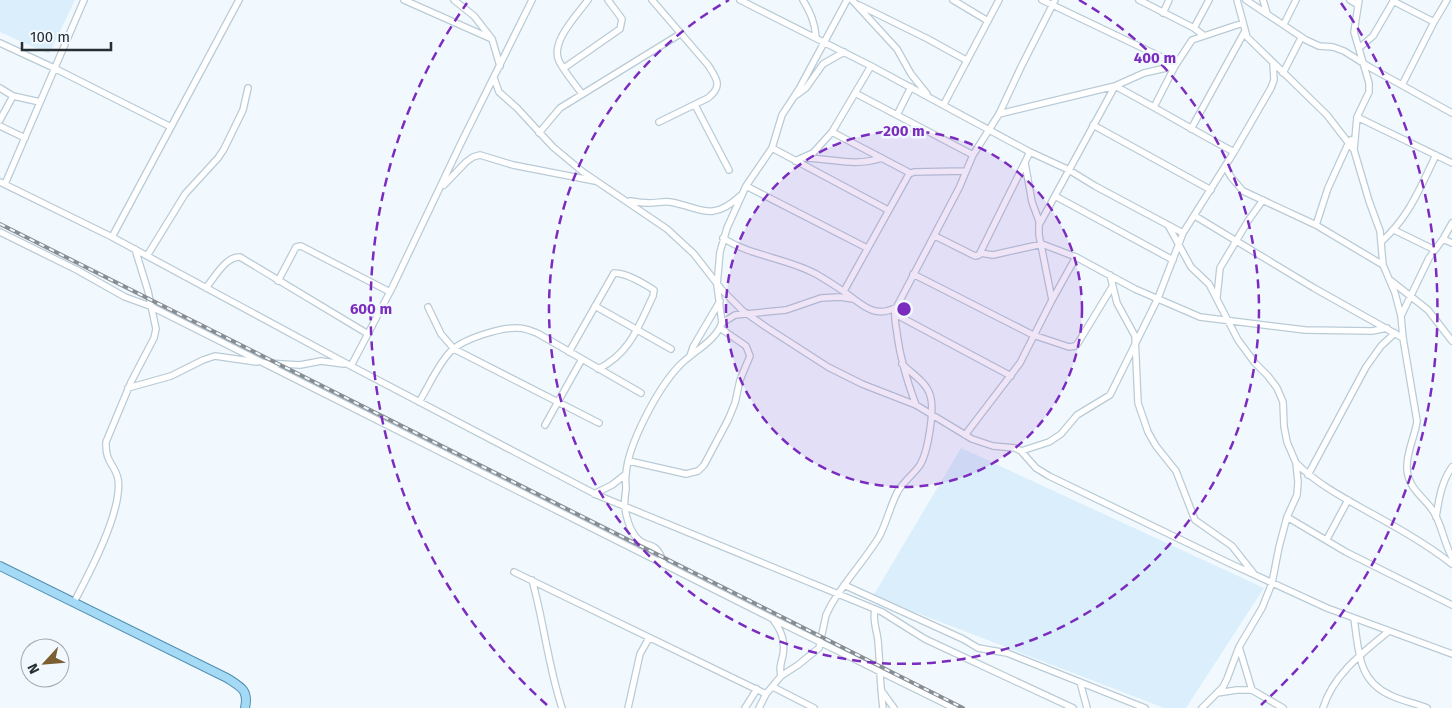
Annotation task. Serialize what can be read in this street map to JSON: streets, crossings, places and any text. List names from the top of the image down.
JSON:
{
  "scale_bar": "100 m",
  "north": "bottom left",
  "rings": ["400 m", "200 m", "600 m"]
}
